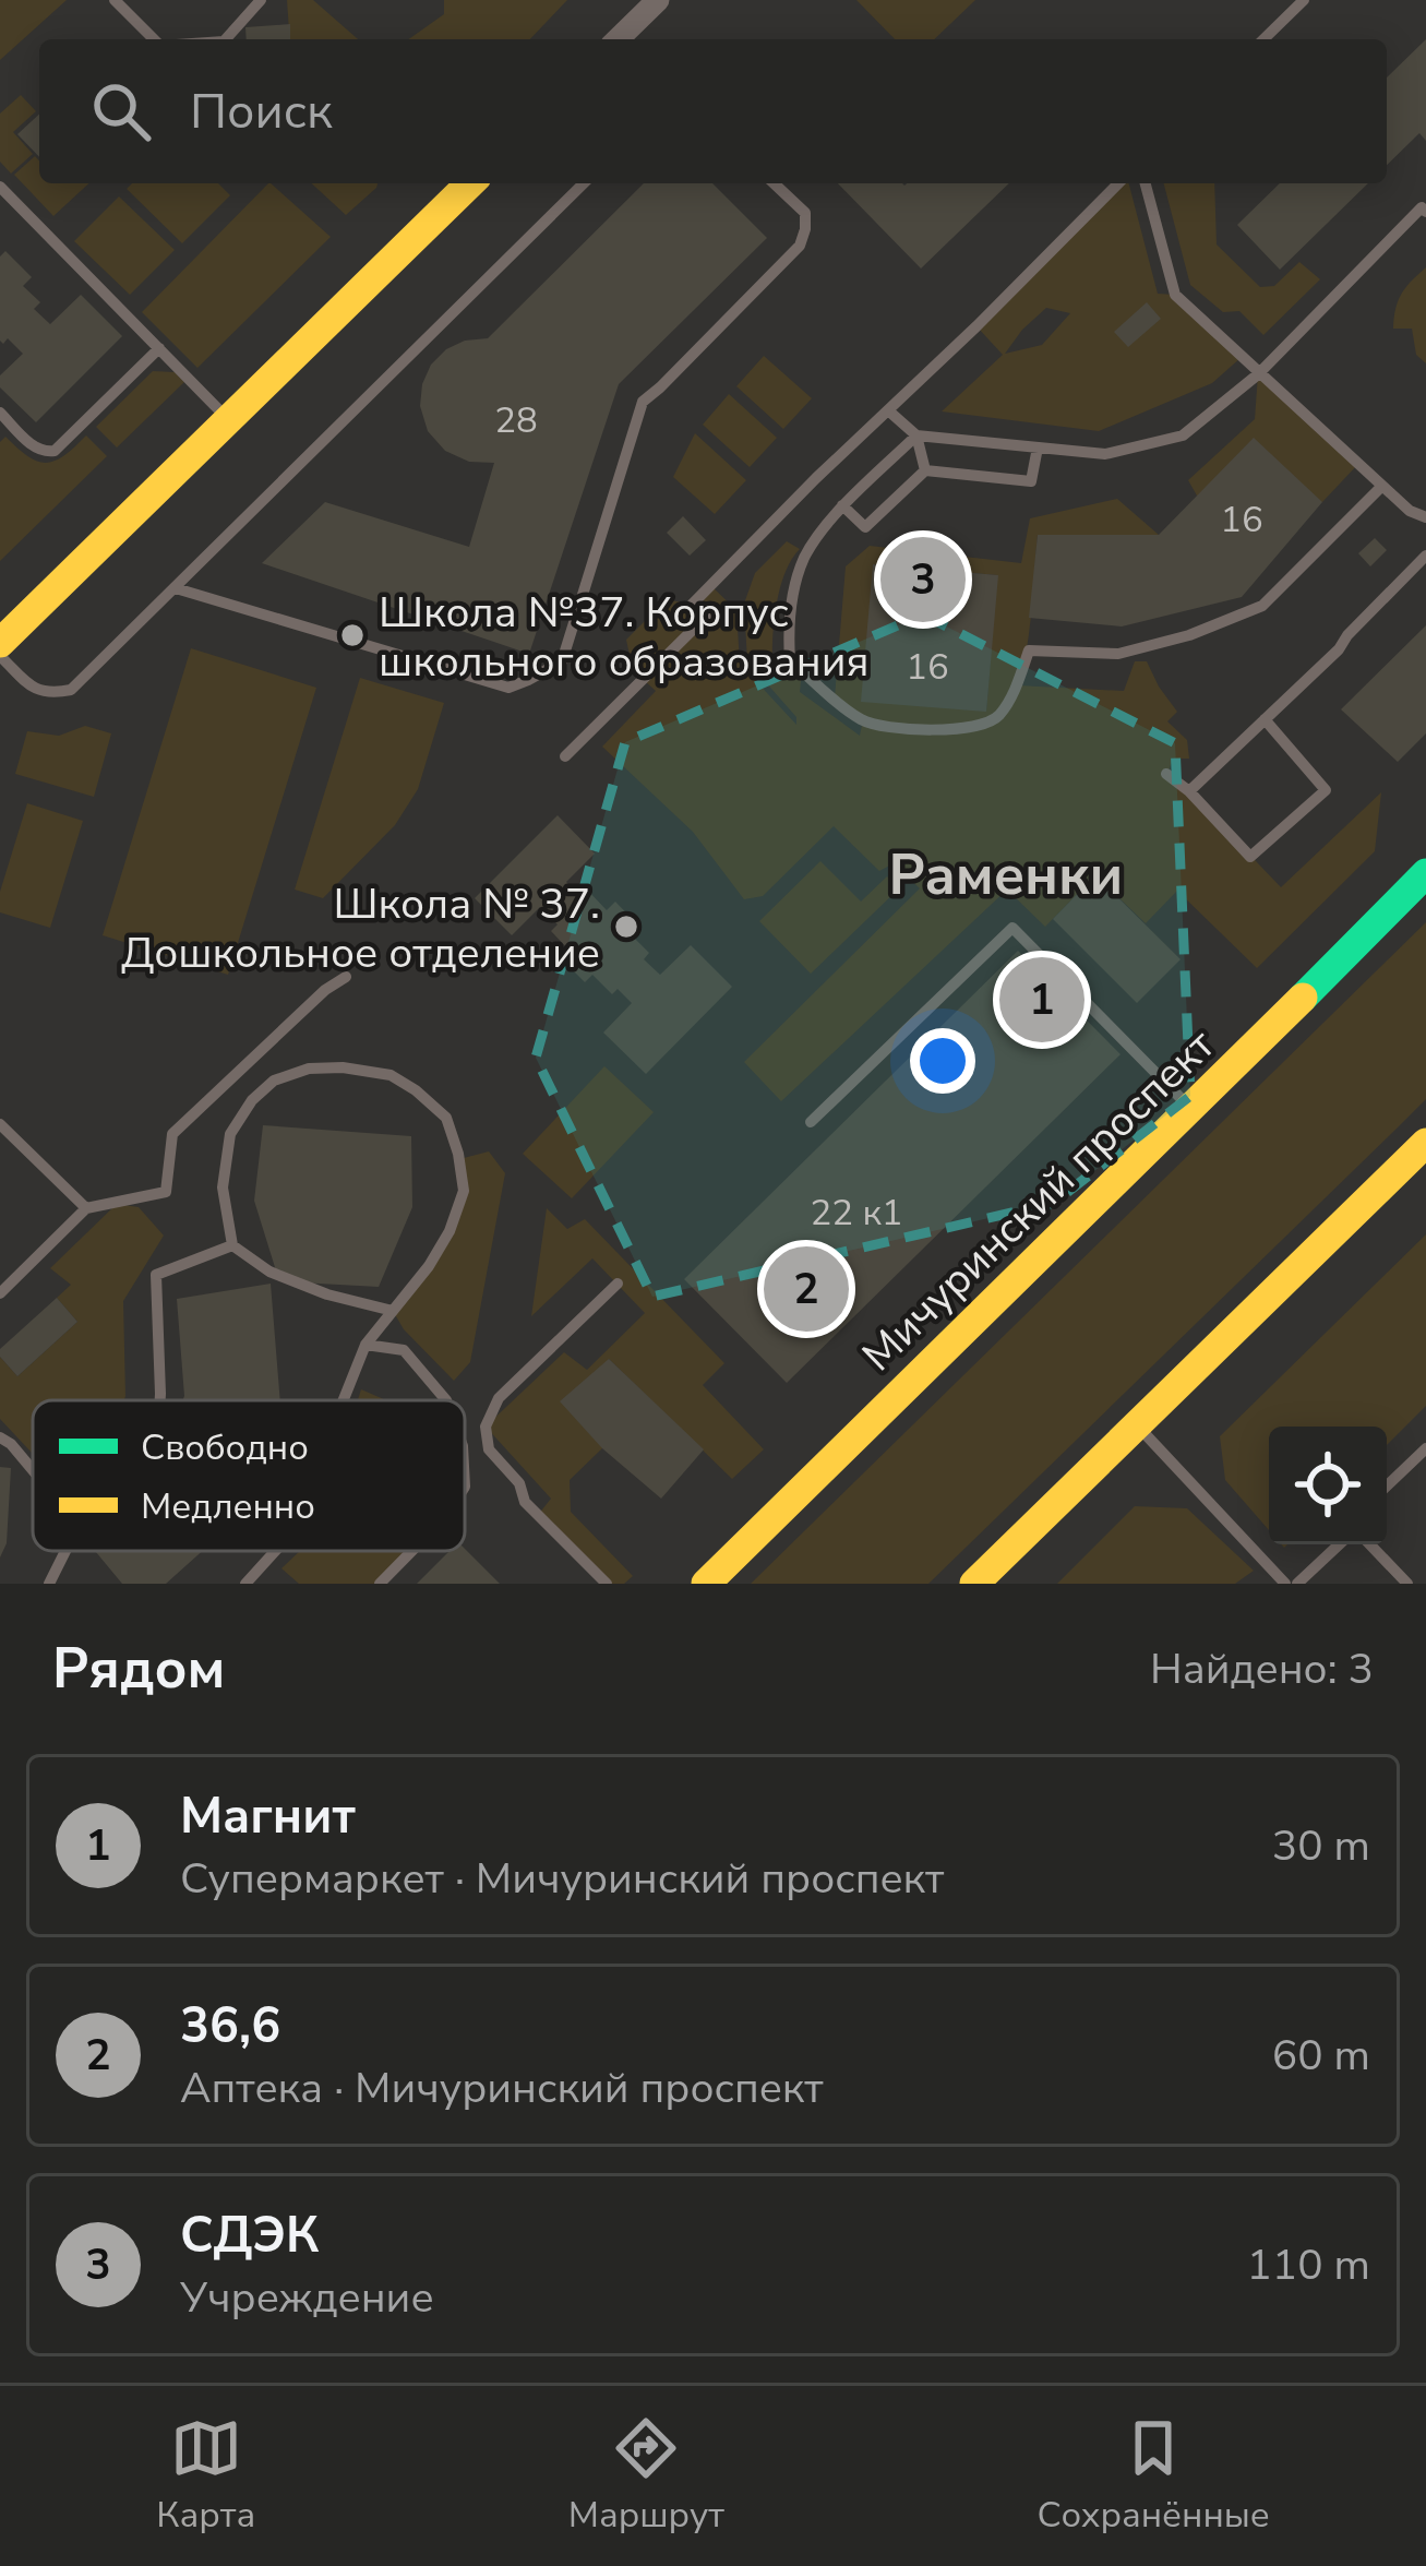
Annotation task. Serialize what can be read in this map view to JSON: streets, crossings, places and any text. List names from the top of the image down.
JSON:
{
  "streets": {
    "main road": ["Мичуринский проспект"]
  },
  "districts": ["Раменки"],
  "places": ["Школа №37. Корпус школьного образования", "Школа № 37. Дошкольное отделение"],
  "house_numbers": [
    "28",
    "16",
    "16",
    "22 к1"
  ],
  "legend": ["Свободно", "Медленно"],
  "page": {
    "search": "Поиск",
    "pins": ["3", "1", "2"],
    "heading": ["Рядом", "Найдено: 3"],
    "list": [
      {
        "mark": "1",
        "name": "Магнит",
        "note": "Супермаркет · Мичуринский проспект",
        "value": "30 m"
      },
      {
        "mark": "2",
        "name": "36,6",
        "note": "Аптека · Мичуринский проспект",
        "value": "60 m"
      },
      {
        "mark": "3",
        "name": "СДЭК",
        "note": "Учреждение",
        "value": "110 m"
      }
    ],
    "nav": ["Карта", "Маршрут", "Сохранённые"]
  }
}
